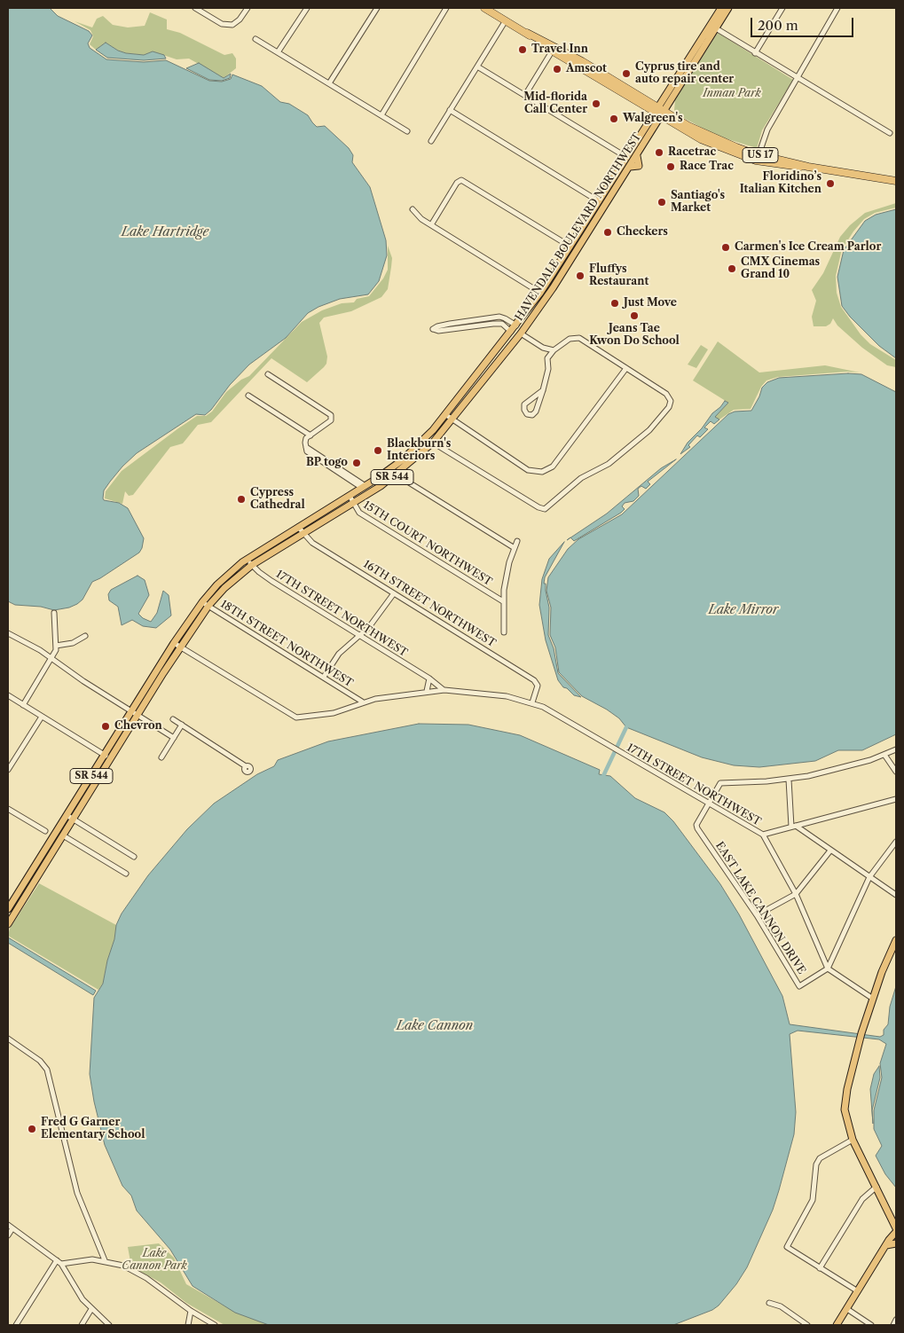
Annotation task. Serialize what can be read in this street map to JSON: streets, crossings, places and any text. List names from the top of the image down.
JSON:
{
  "streets": {
    "highway": ["US 17"],
    "main road": ["HAVENDALE BOULEVARD NORTHWEST", "SR 544"],
    "street": [
      "15TH COURT NORTHWEST",
      "16TH STREET NORTHWEST",
      "17TH STREET NORTHWEST",
      "18TH STREET NORTHWEST",
      "EAST LAKE CANNON DRIVE"
    ]
  },
  "crossings": [
    ["US 17", "HAVENDALE BOULEVARD NORTHWEST"],
    ["US 17", "SR 544"],
    ["HAVENDALE BOULEVARD NORTHWEST", "SR 544"],
    ["HAVENDALE BOULEVARD NORTHWEST", "15TH COURT NORTHWEST"],
    ["HAVENDALE BOULEVARD NORTHWEST", "16TH STREET NORTHWEST"],
    ["HAVENDALE BOULEVARD NORTHWEST", "17TH STREET NORTHWEST"],
    ["HAVENDALE BOULEVARD NORTHWEST", "18TH STREET NORTHWEST"],
    ["16TH STREET NORTHWEST", "17TH STREET NORTHWEST"],
    ["17TH STREET NORTHWEST", "18TH STREET NORTHWEST"],
    ["17TH STREET NORTHWEST", "EAST LAKE CANNON DRIVE"]
  ],
  "water": ["Lake Hartridge", "Lake Mirror", "Lake Cannon"],
  "parks": ["Inman Park", "Lake Cannon Park"],
  "places": [
    "Travel Inn",
    "Amscot",
    "Cyprus tire and auto repair center",
    "Mid-florida Call Center",
    "Walgreen's",
    "Racetrac",
    "Race Trac",
    "Floridino’s Italian Kitchen",
    "Santiago's Market",
    "Checkers",
    "Carmen's Ice Cream Parlor",
    "CMX Cinemas Grand 10",
    "Fluffys Restaurant",
    "Just Move",
    "Jeans Tae Kwon Do School",
    "Blackburn's Interiors",
    "BP togo",
    "Cypress Cathedral",
    "Chevron",
    "Fred G Garner Elementary School"
  ],
  "scale_bar": "200 m"
}
